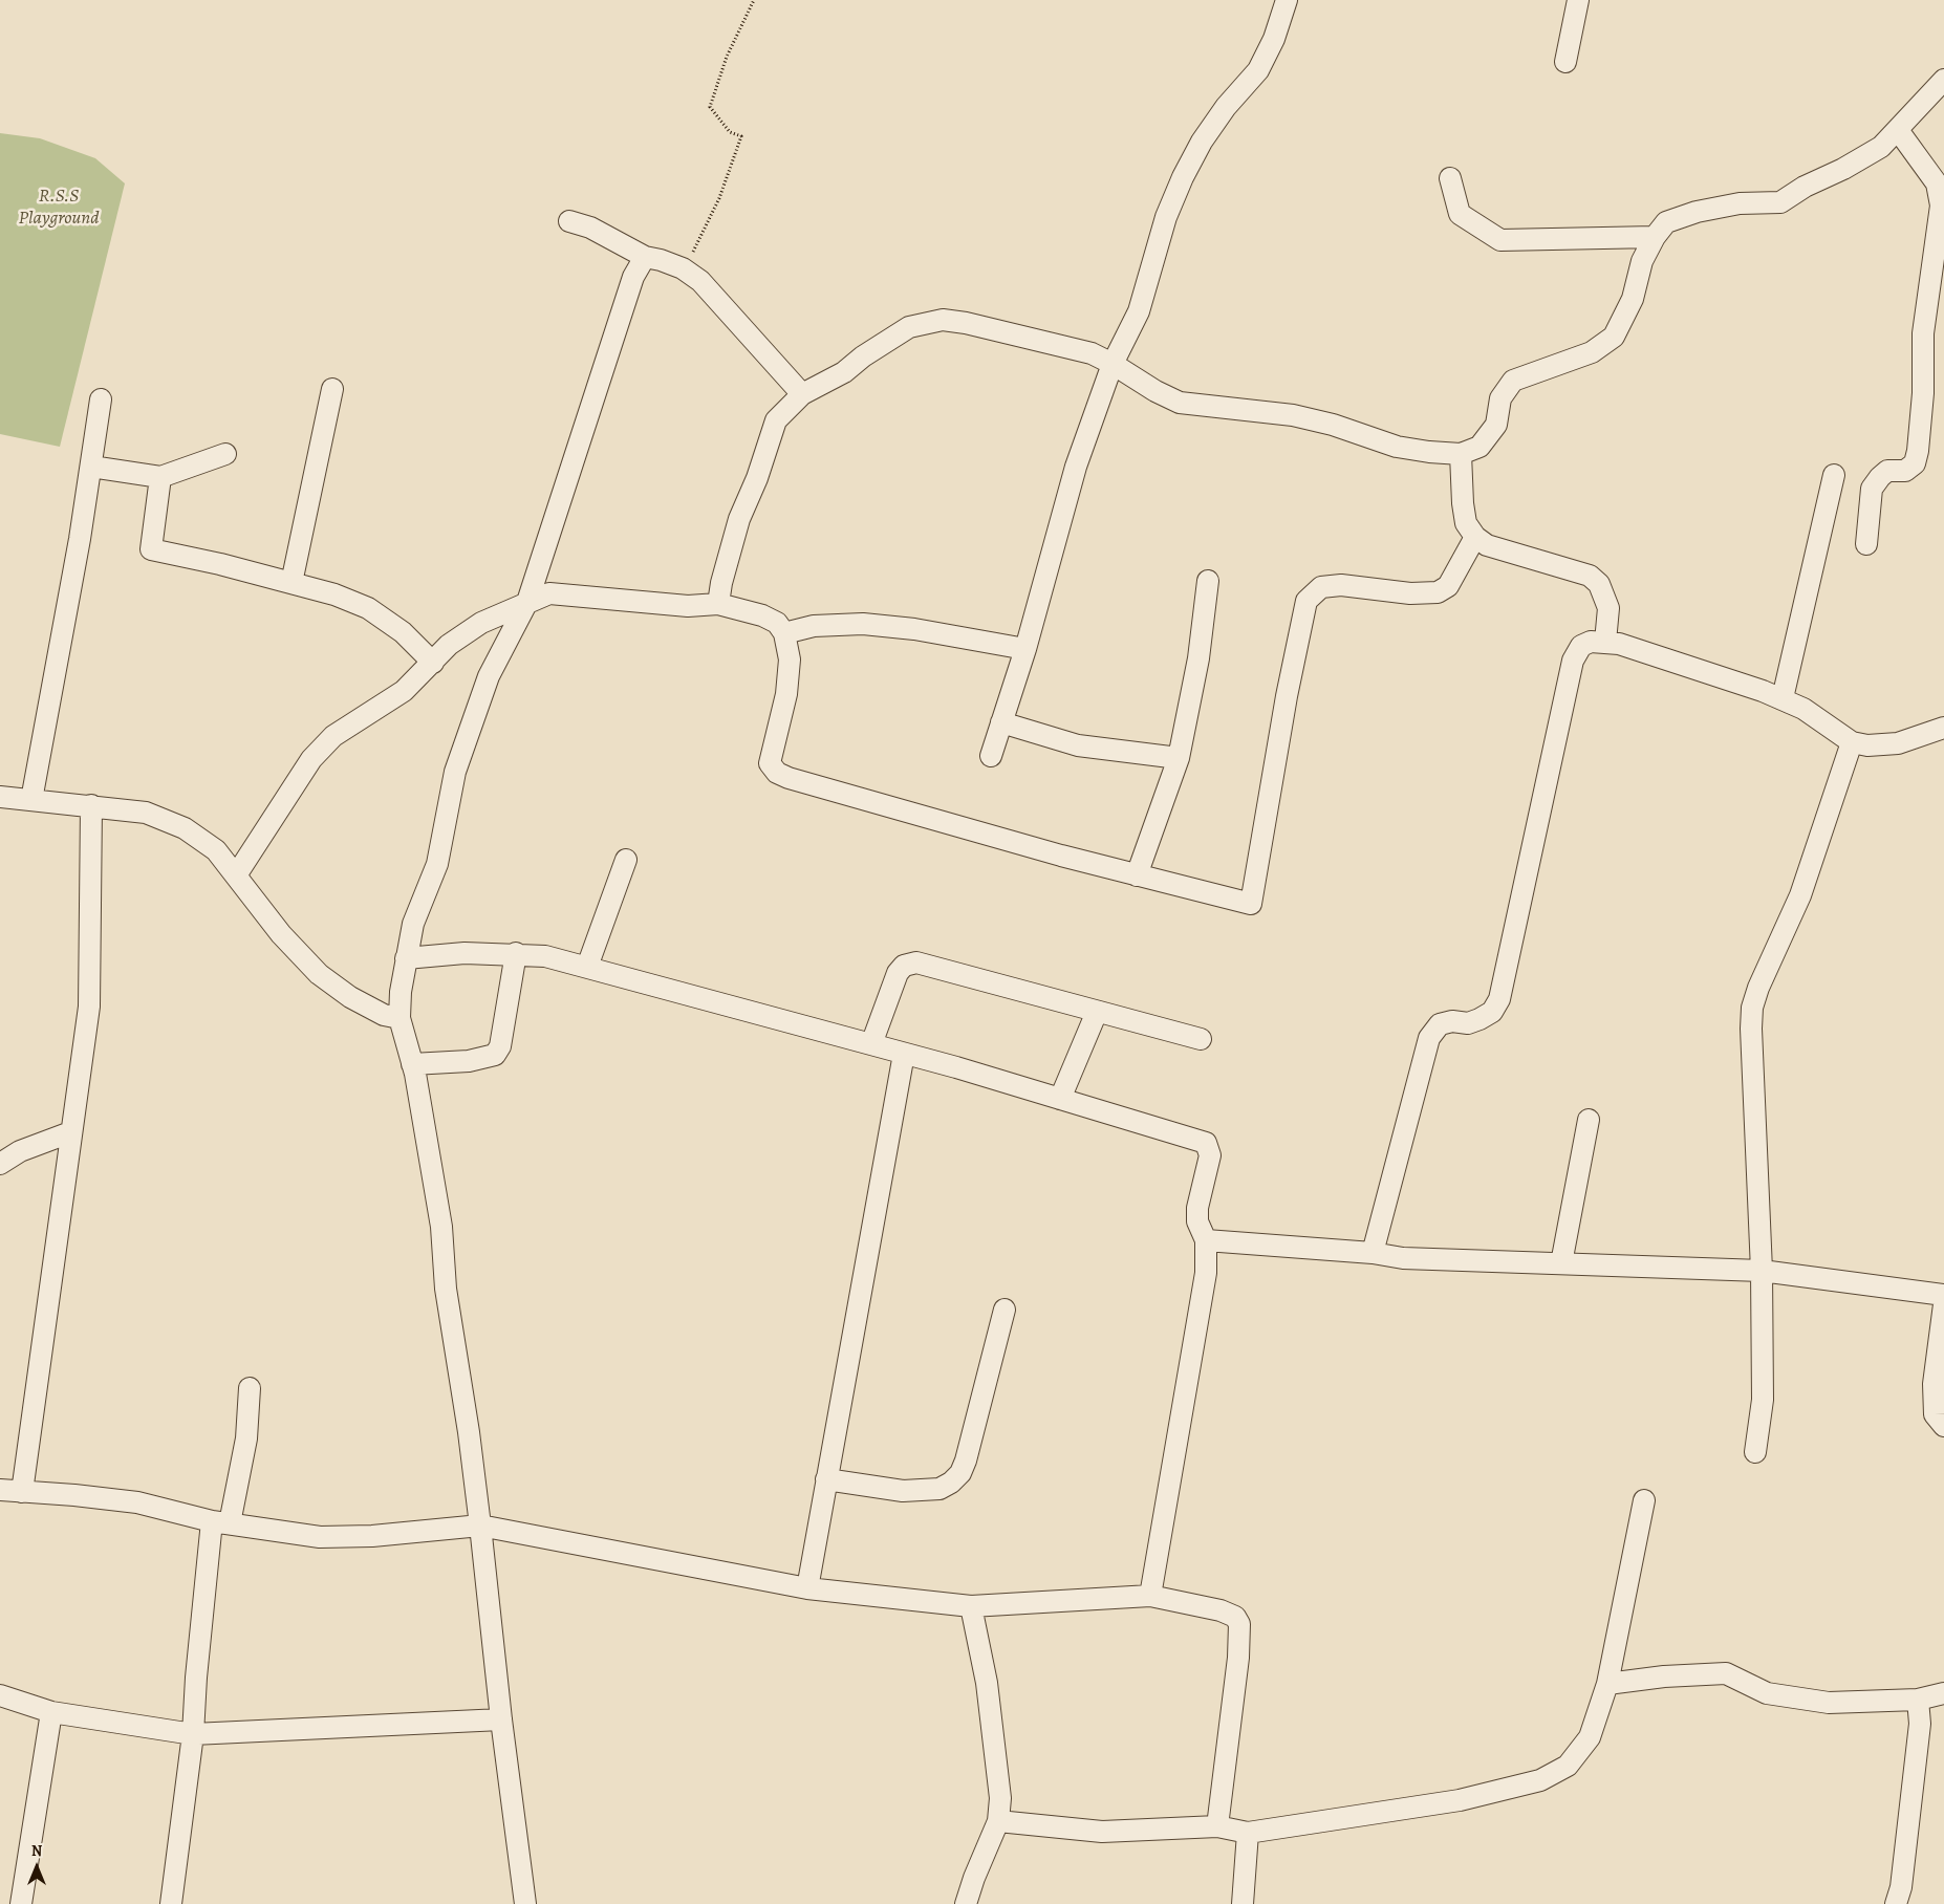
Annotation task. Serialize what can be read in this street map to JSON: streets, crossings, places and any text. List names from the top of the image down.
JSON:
{
  "parks": ["R.S.S Playground"],
  "north": "top"
}
